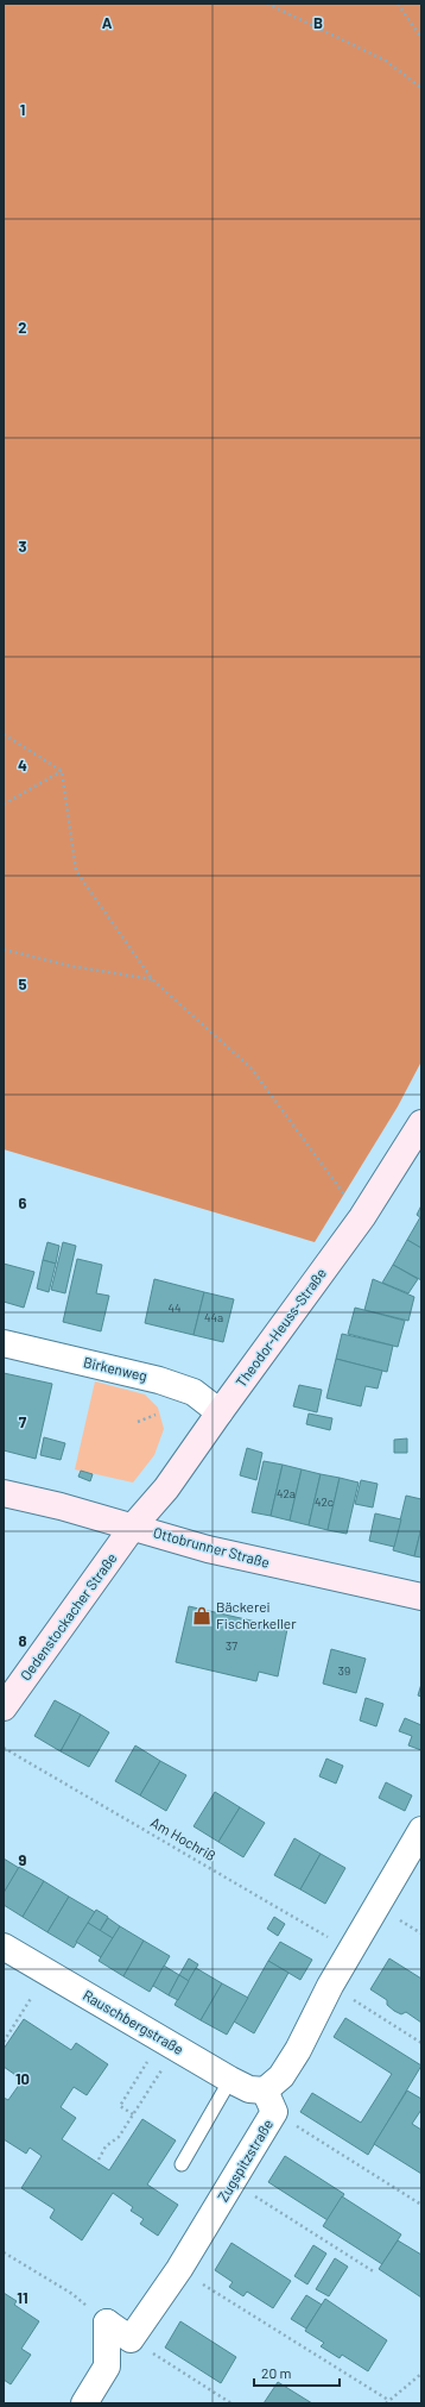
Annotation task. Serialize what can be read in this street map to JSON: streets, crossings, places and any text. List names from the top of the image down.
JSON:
{
  "streets": {
    "street": [
      "Theodor-Heuss-Straße",
      "Birkenweg",
      "Ottobrunner Straße",
      "Oedenstockacher Straße",
      "Rauschbergstraße",
      "Zugspitzstraße"
    ],
    "path": ["Am Hochriß"]
  },
  "crossings": [
    ["Theodor-Heuss-Straße", "Birkenweg"],
    ["Theodor-Heuss-Straße", "Ottobrunner Straße"],
    ["Theodor-Heuss-Straße", "Oedenstockacher Straße"],
    ["Ottobrunner Straße", "Oedenstockacher Straße"],
    ["Am Hochriß", "Zugspitzstraße"],
    ["Rauschbergstraße", "Zugspitzstraße"]
  ],
  "places": {
    "shop": ["Bäckerei Fischerkeller"]
  },
  "house_numbers": [
    "44",
    "44a",
    "42a",
    "42c",
    "37",
    "39"
  ],
  "scale_bar": "20 m",
  "grid": {
    "columns": ["A", "B"],
    "rows": [
      "1",
      "2",
      "3",
      "4",
      "5",
      "6",
      "7",
      "8",
      "9",
      "10",
      "11"
    ]
  }
}
